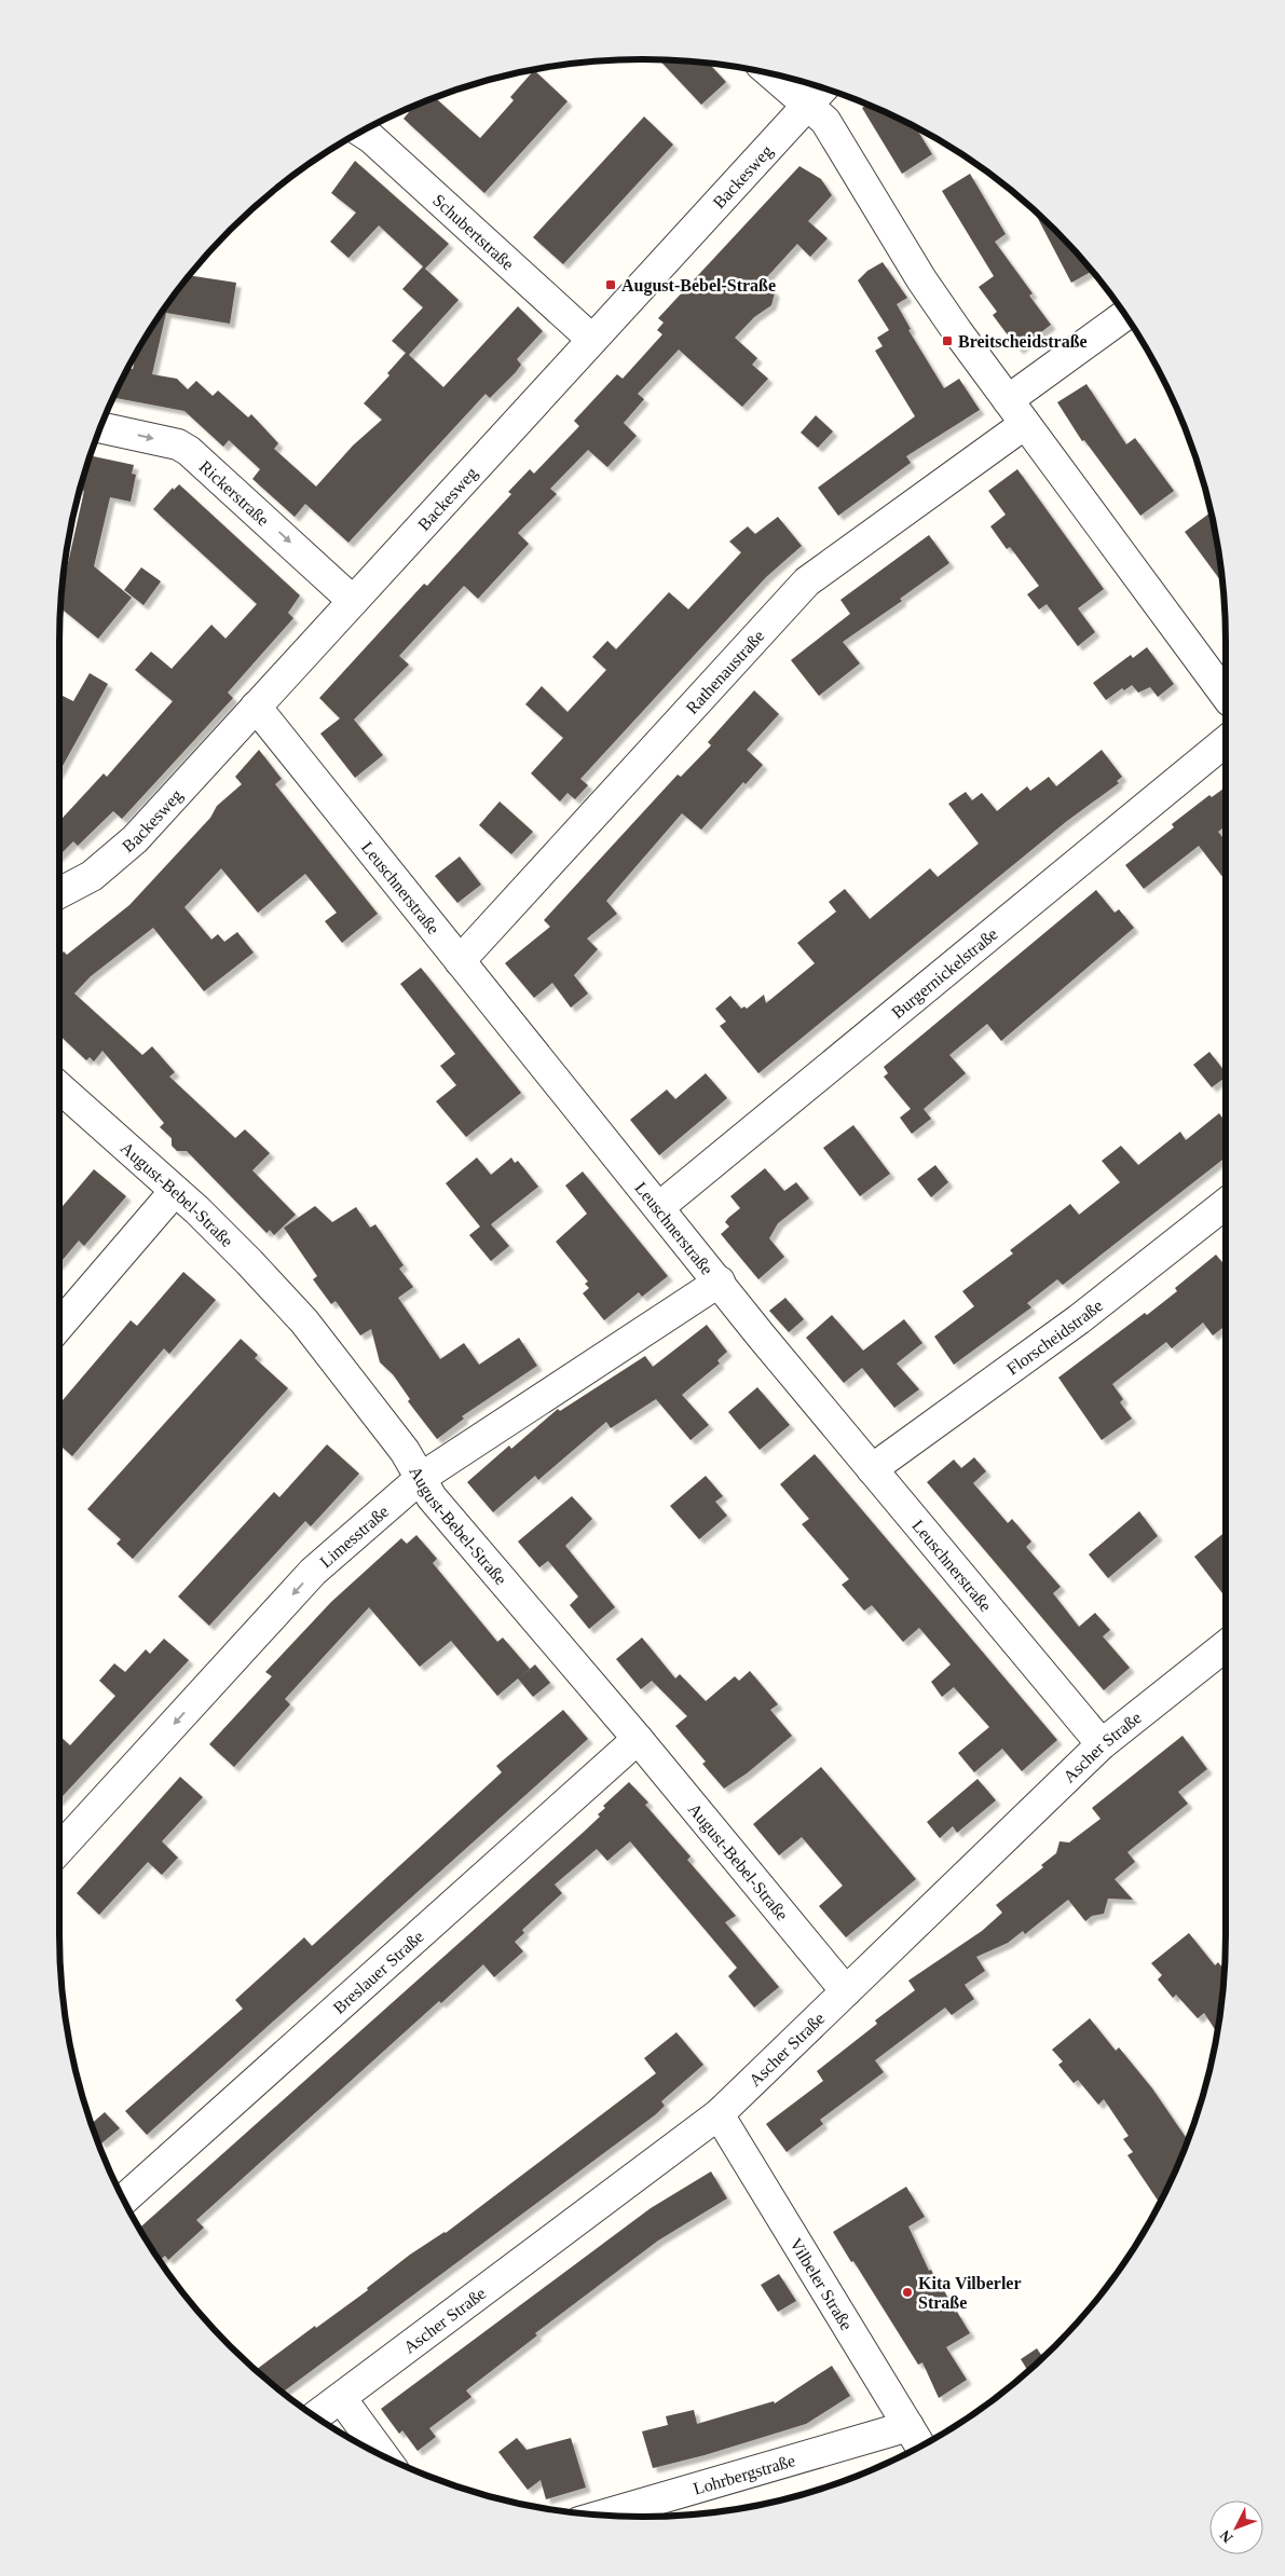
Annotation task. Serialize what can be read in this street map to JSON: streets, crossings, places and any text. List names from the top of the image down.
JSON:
{
  "streets": {
    "street": [
      "Backesweg",
      "Schubertstraße",
      "Rickerstraße",
      "Rathenaustraße",
      "Leuschnerstraße",
      "Burgernickelstraße",
      "August-Bebel-Straße",
      "Florscheidstraße",
      "Limesstraße",
      "Ascher Straße",
      "Breslauer Straße",
      "Vilbeler Straße",
      "Lohrbergstraße"
    ]
  },
  "crossings": [
    ["Backesweg", "Schubertstraße"],
    ["Backesweg", "Rickerstraße"],
    ["Backesweg", "Leuschnerstraße"],
    ["Rathenaustraße", "Leuschnerstraße"],
    ["Leuschnerstraße", "Burgernickelstraße"],
    ["Leuschnerstraße", "Florscheidstraße"],
    ["Leuschnerstraße", "Limesstraße"],
    ["Leuschnerstraße", "Ascher Straße"],
    ["August-Bebel-Straße", "Limesstraße"],
    ["August-Bebel-Straße", "Ascher Straße"],
    ["August-Bebel-Straße", "Breslauer Straße"],
    ["Ascher Straße", "Vilbeler Straße"],
    ["Vilbeler Straße", "Lohrbergstraße"]
  ],
  "one_way": ["Rickerstraße", "Limesstraße"],
  "places": {
    "transit": ["August-Bebel-Straße", "Breitscheidstraße"],
    "other": ["Kita Vilberler Straße"]
  },
  "north": "bottom left"
}
